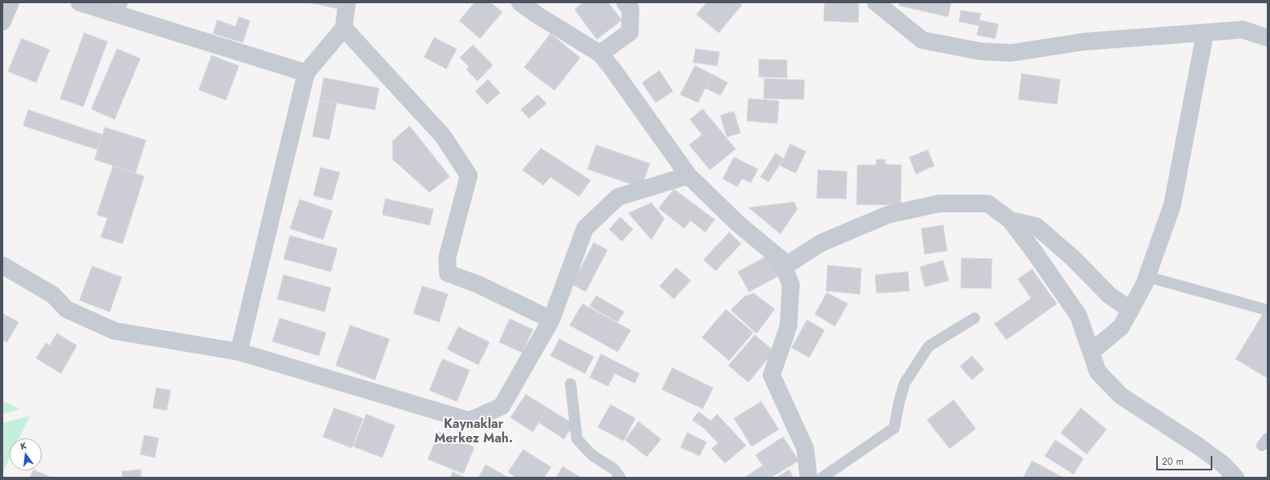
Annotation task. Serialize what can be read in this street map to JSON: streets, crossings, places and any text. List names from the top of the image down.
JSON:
{
  "districts": ["Kaynaklar Merkez Mah."],
  "scale_bar": "20 m",
  "north": "top"
}
